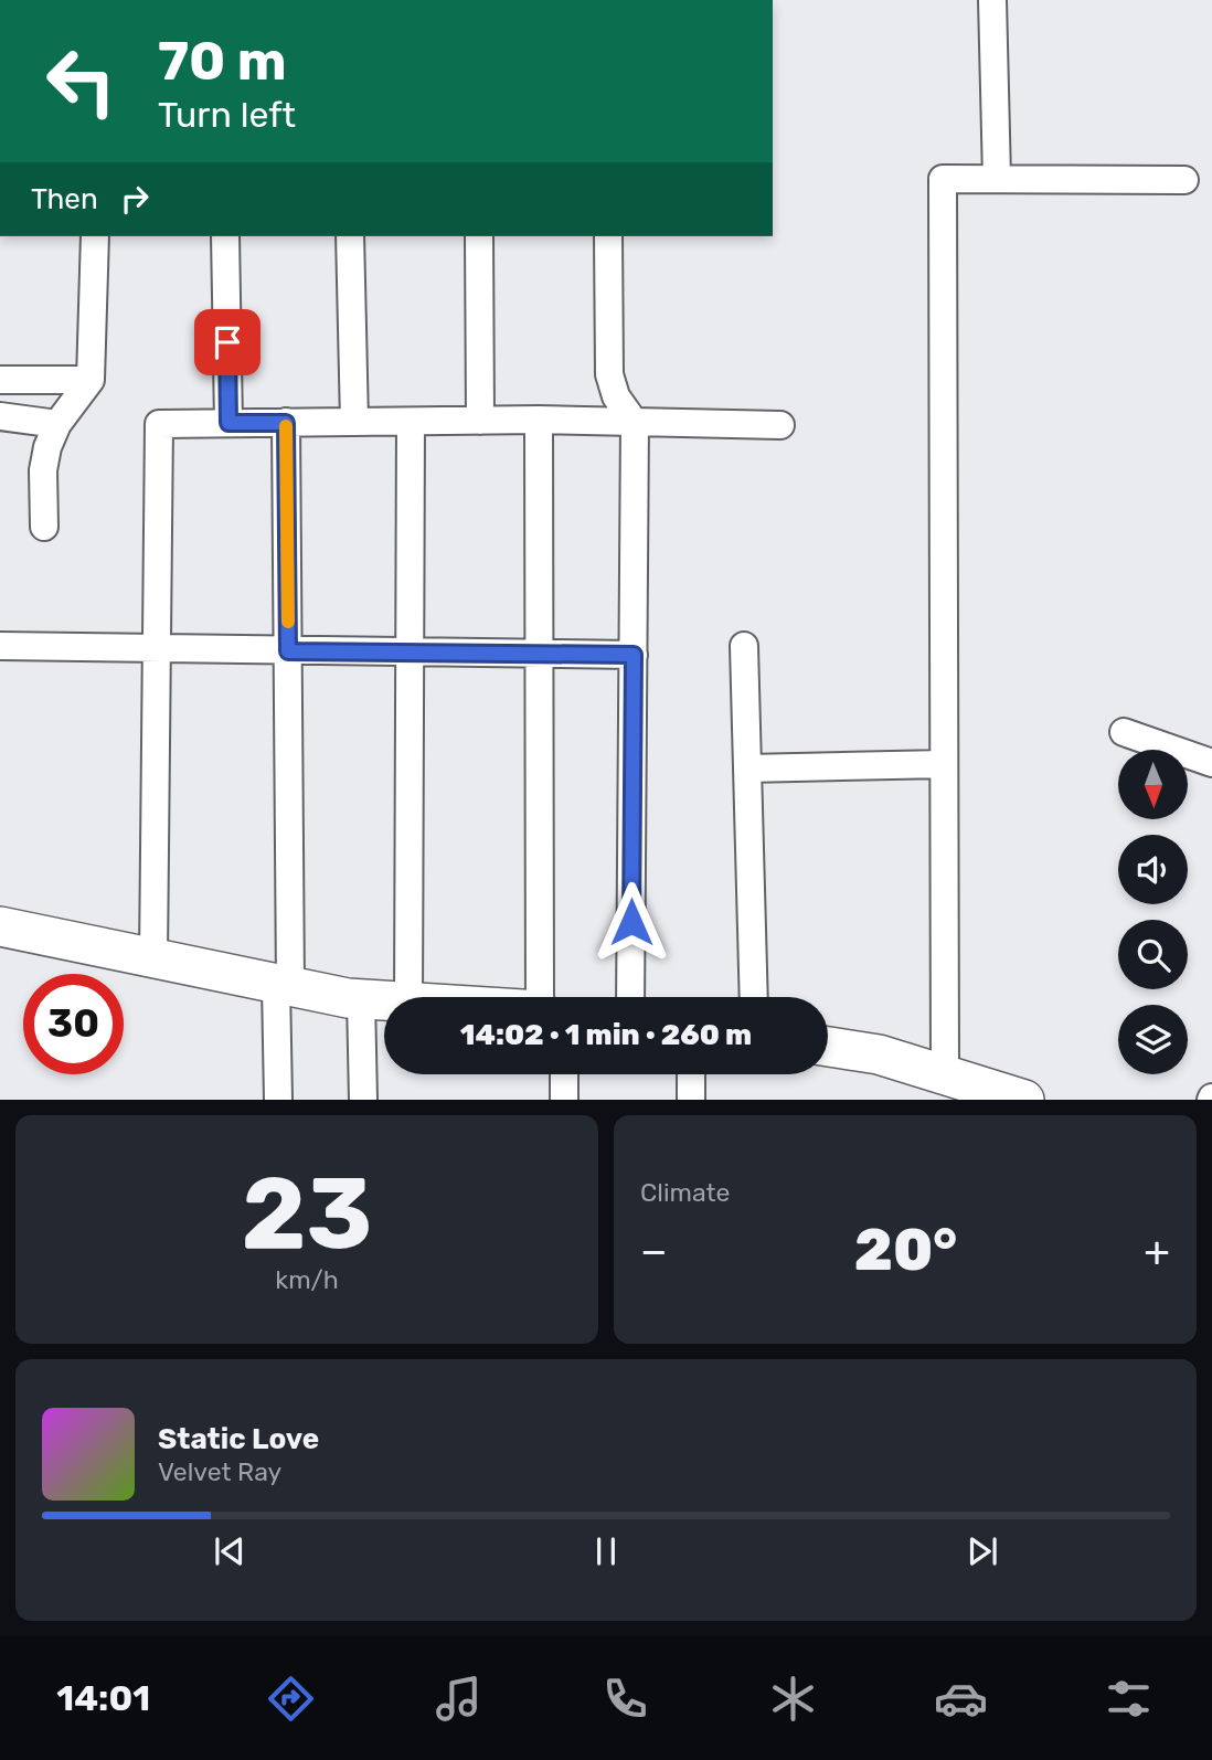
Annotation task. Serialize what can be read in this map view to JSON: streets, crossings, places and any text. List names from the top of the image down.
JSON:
{
  "north": "bottom",
  "page": {
    "turn": ["70 m", "Turn left"],
    "then": "Then",
    "limit": "30",
    "trip": "14:02 · 1 min · 260 m",
    "tile": [
      ["23", "km/h"],
      "Climate"
    ],
    "heat": ["−", "20°", "+"],
    "song": ["Static Love", "Velvet Ray"],
    "tabs": "14:01"
  }
}
